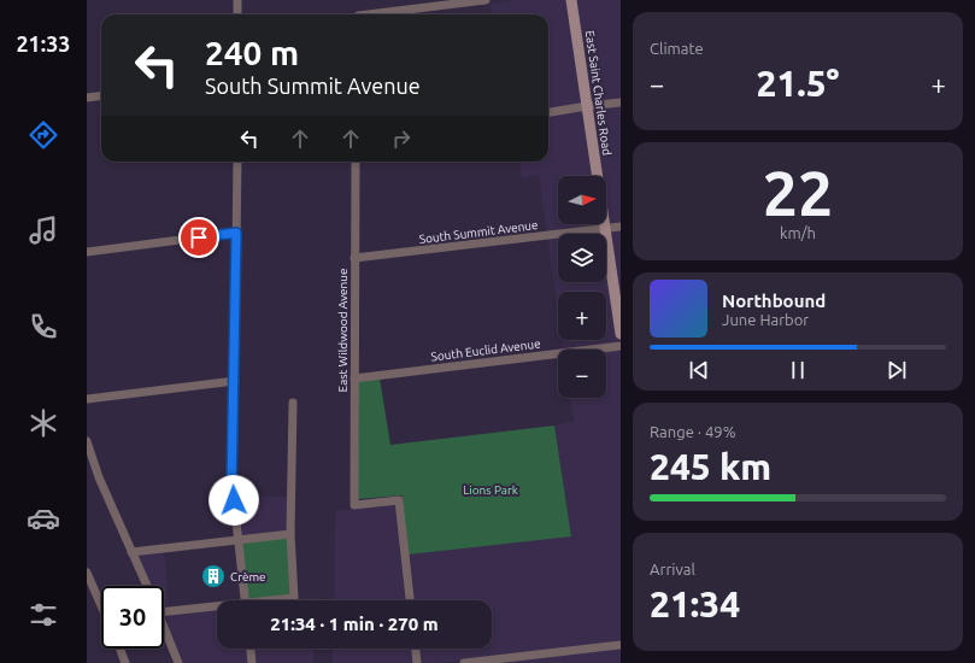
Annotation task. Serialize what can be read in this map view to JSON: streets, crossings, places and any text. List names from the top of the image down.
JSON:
{
  "streets": {
    "main road": ["East Saint Charles Road"],
    "street": ["South Summit Avenue", "East Wildwood Avenue", "South Euclid Avenue"]
  },
  "crossings": [
    ["East Saint Charles Road", "South Summit Avenue"],
    ["South Summit Avenue", "East Wildwood Avenue"],
    ["East Wildwood Avenue", "South Euclid Avenue"]
  ],
  "parks": ["Lions Park"],
  "places": {
    "building": ["Crème"]
  },
  "north": "right",
  "page": {
    "tabs": "21:33",
    "tile": [
      "Climate",
      ["22", "km/h"],
      ["Range · 49%", "245 km"],
      ["Arrival", "21:34"]
    ],
    "turn": ["240 m", "South Summit Avenue"],
    "heat": ["−", "21.5°", "+"],
    "map_buttons": ["+", "−"],
    "song": ["Northbound", "June Harbor"],
    "limit": "30",
    "trip": "21:34 · 1 min · 270 m"
  }
}
